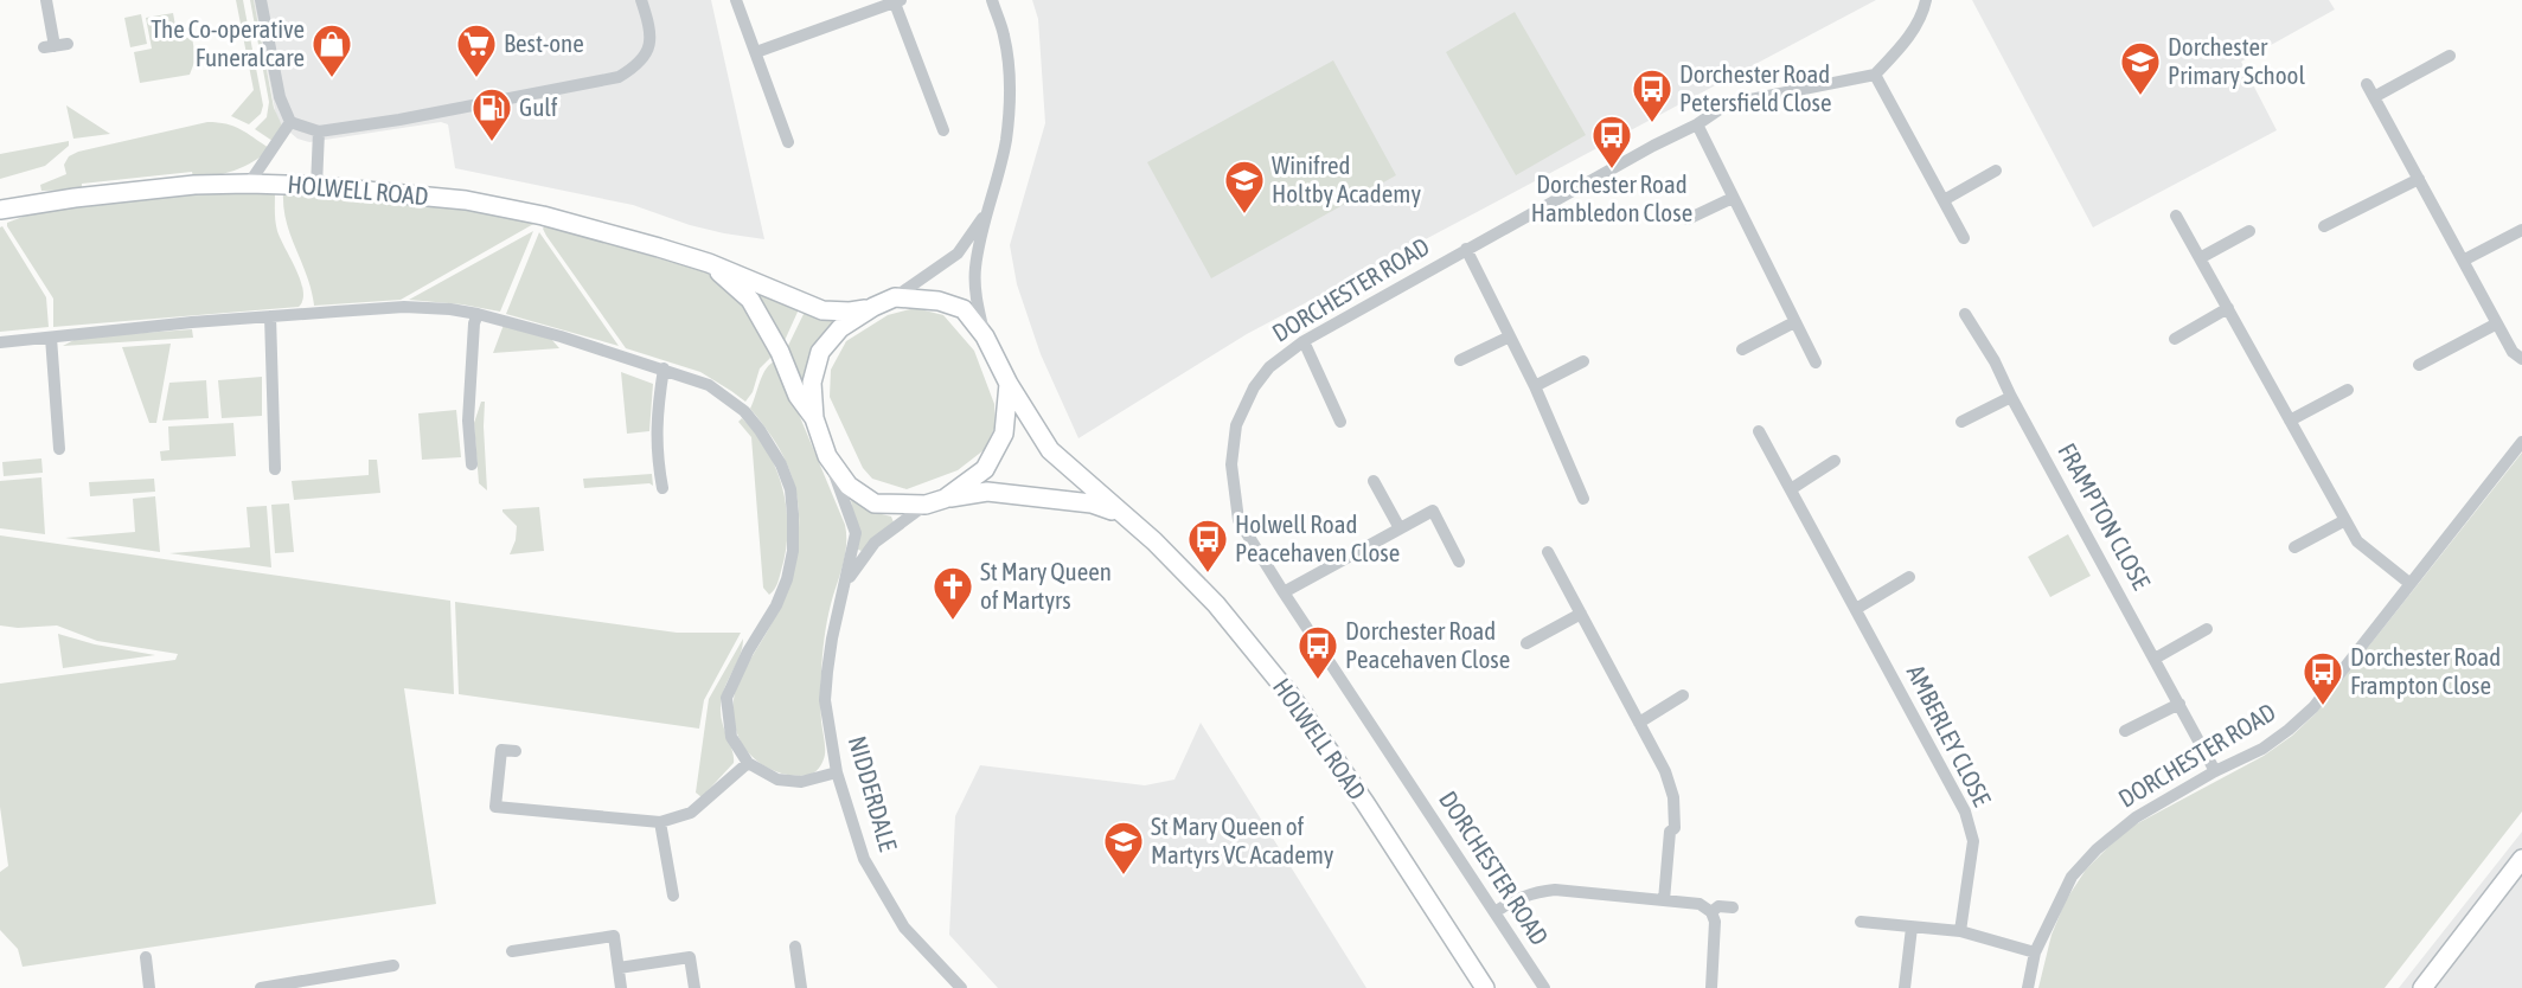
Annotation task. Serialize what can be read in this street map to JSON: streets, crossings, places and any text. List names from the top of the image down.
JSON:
{
  "streets": {
    "street": [
      "HOLWELL ROAD",
      "DORCHESTER ROAD",
      "FRAMPTON CLOSE",
      "AMBERLEY CLOSE",
      "NIDDERDALE"
    ]
  },
  "crossings": [
    ["HOLWELL ROAD", "NIDDERDALE"],
    ["DORCHESTER ROAD", "FRAMPTON CLOSE"]
  ],
  "places": {
    "shop": ["The Co-operative Funeralcare"],
    "supermarket": ["Best-one"],
    "school or university": ["Dorchester Primary School", "Winifred Holtby Academy", "St Mary Queen of Martyrs VC Academy"],
    "bus stop": [
      "Dorchester Road Petersfield Close",
      "Dorchester Road Hambledon Close",
      "Holwell Road Peacehaven Close",
      "Dorchester Road Peacehaven Close",
      "Dorchester Road Frampton Close"
    ],
    "fuel station": ["Gulf"],
    "church": ["St Mary Queen of Martyrs"]
  }
}
